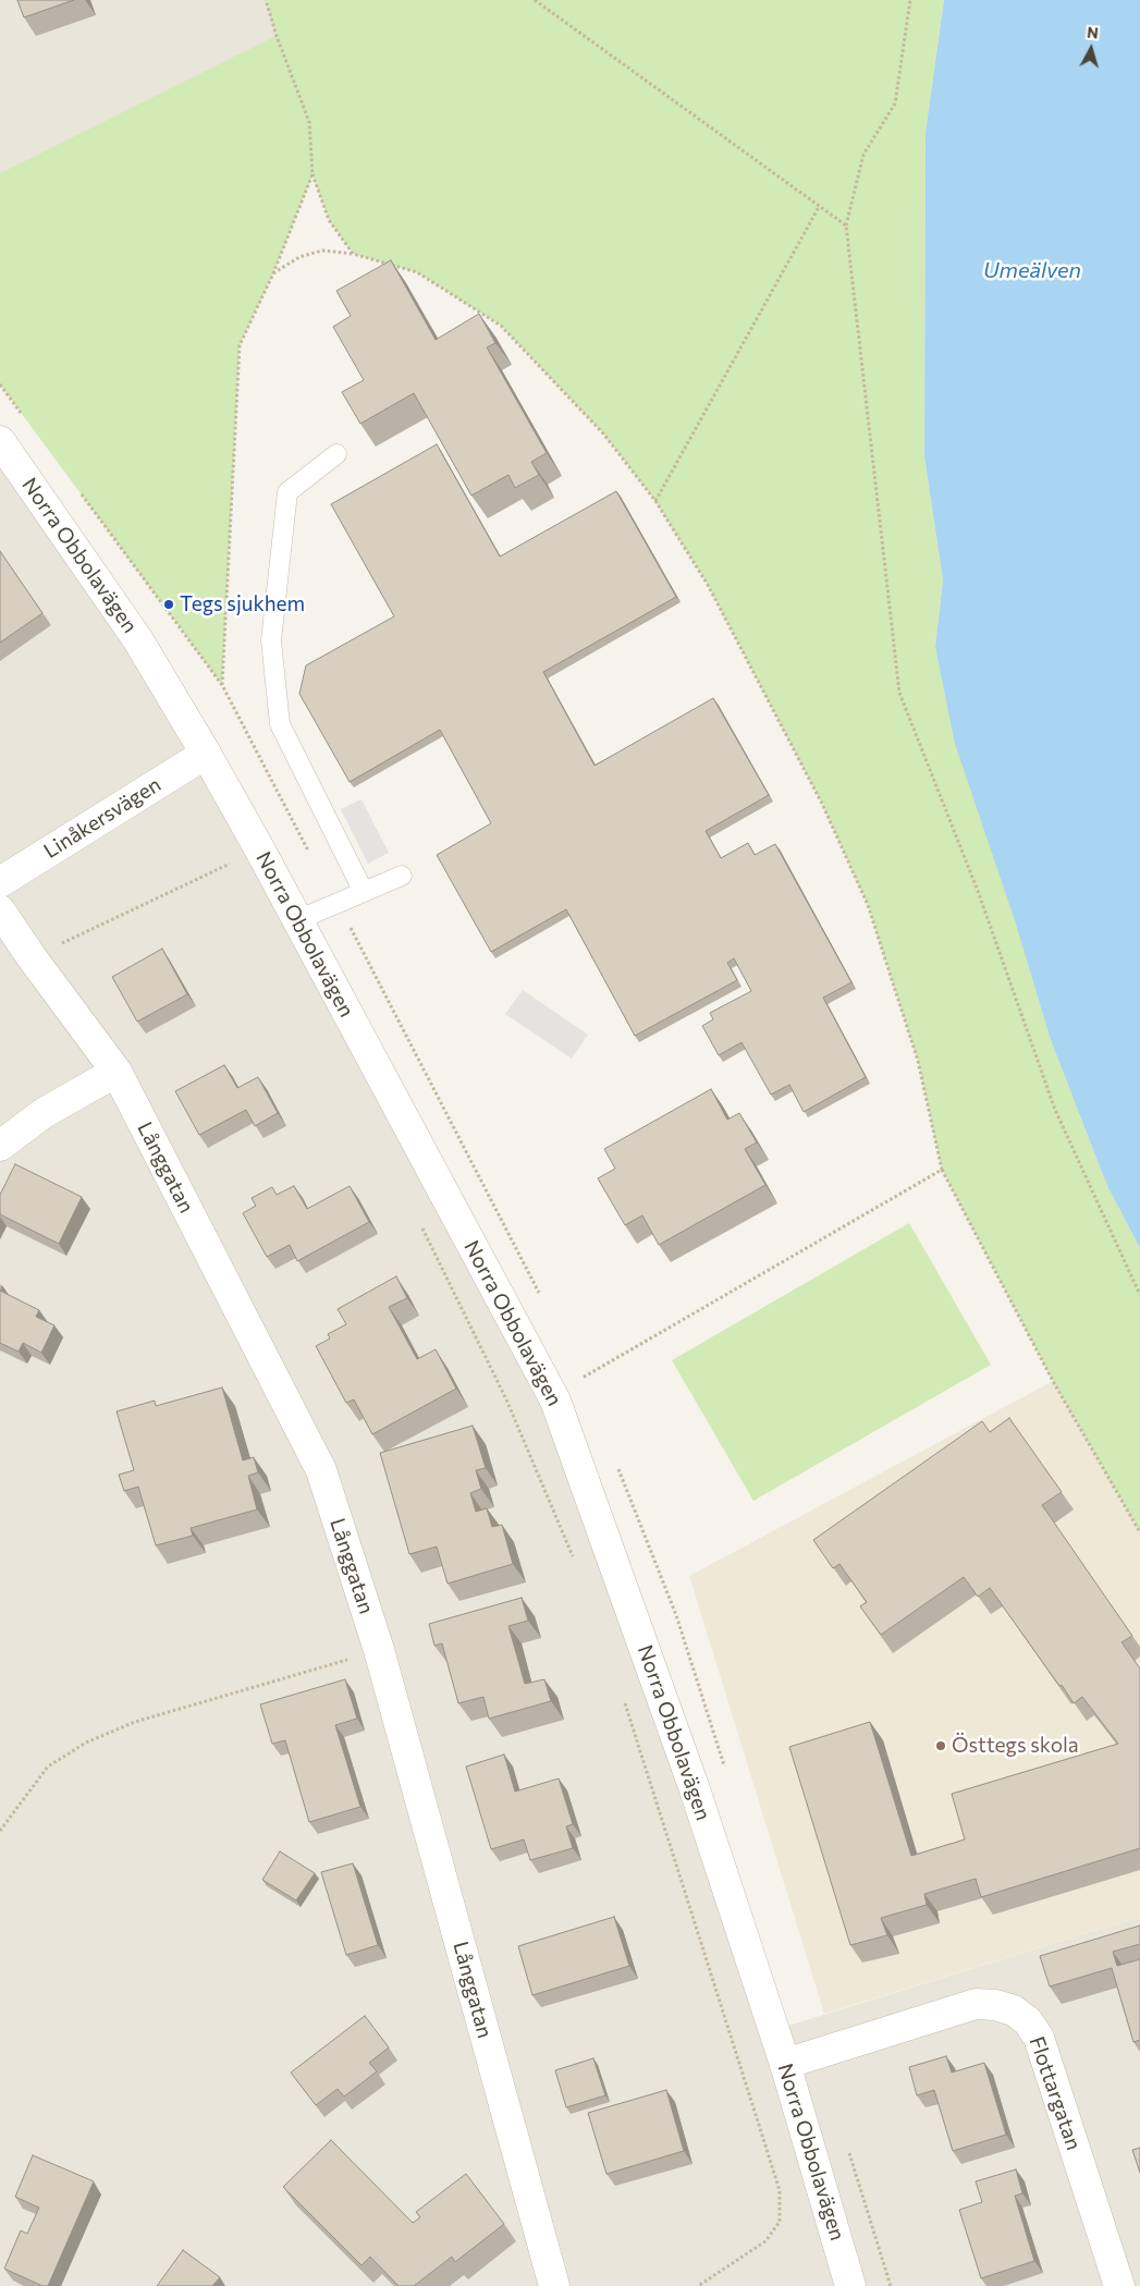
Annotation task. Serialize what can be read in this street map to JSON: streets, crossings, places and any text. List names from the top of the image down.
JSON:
{
  "streets": {
    "street": [
      "Norra Obbolavägen",
      "Linåkersvägen",
      "Långgatan",
      "Flottargatan"
    ]
  },
  "crossings": [
    ["Norra Obbolavägen", "Linåkersvägen"],
    ["Norra Obbolavägen", "Flottargatan"]
  ],
  "water": ["Umeälven"],
  "places": ["Tegs sjukhem", "Östtegs skola"],
  "north": "top"
}
